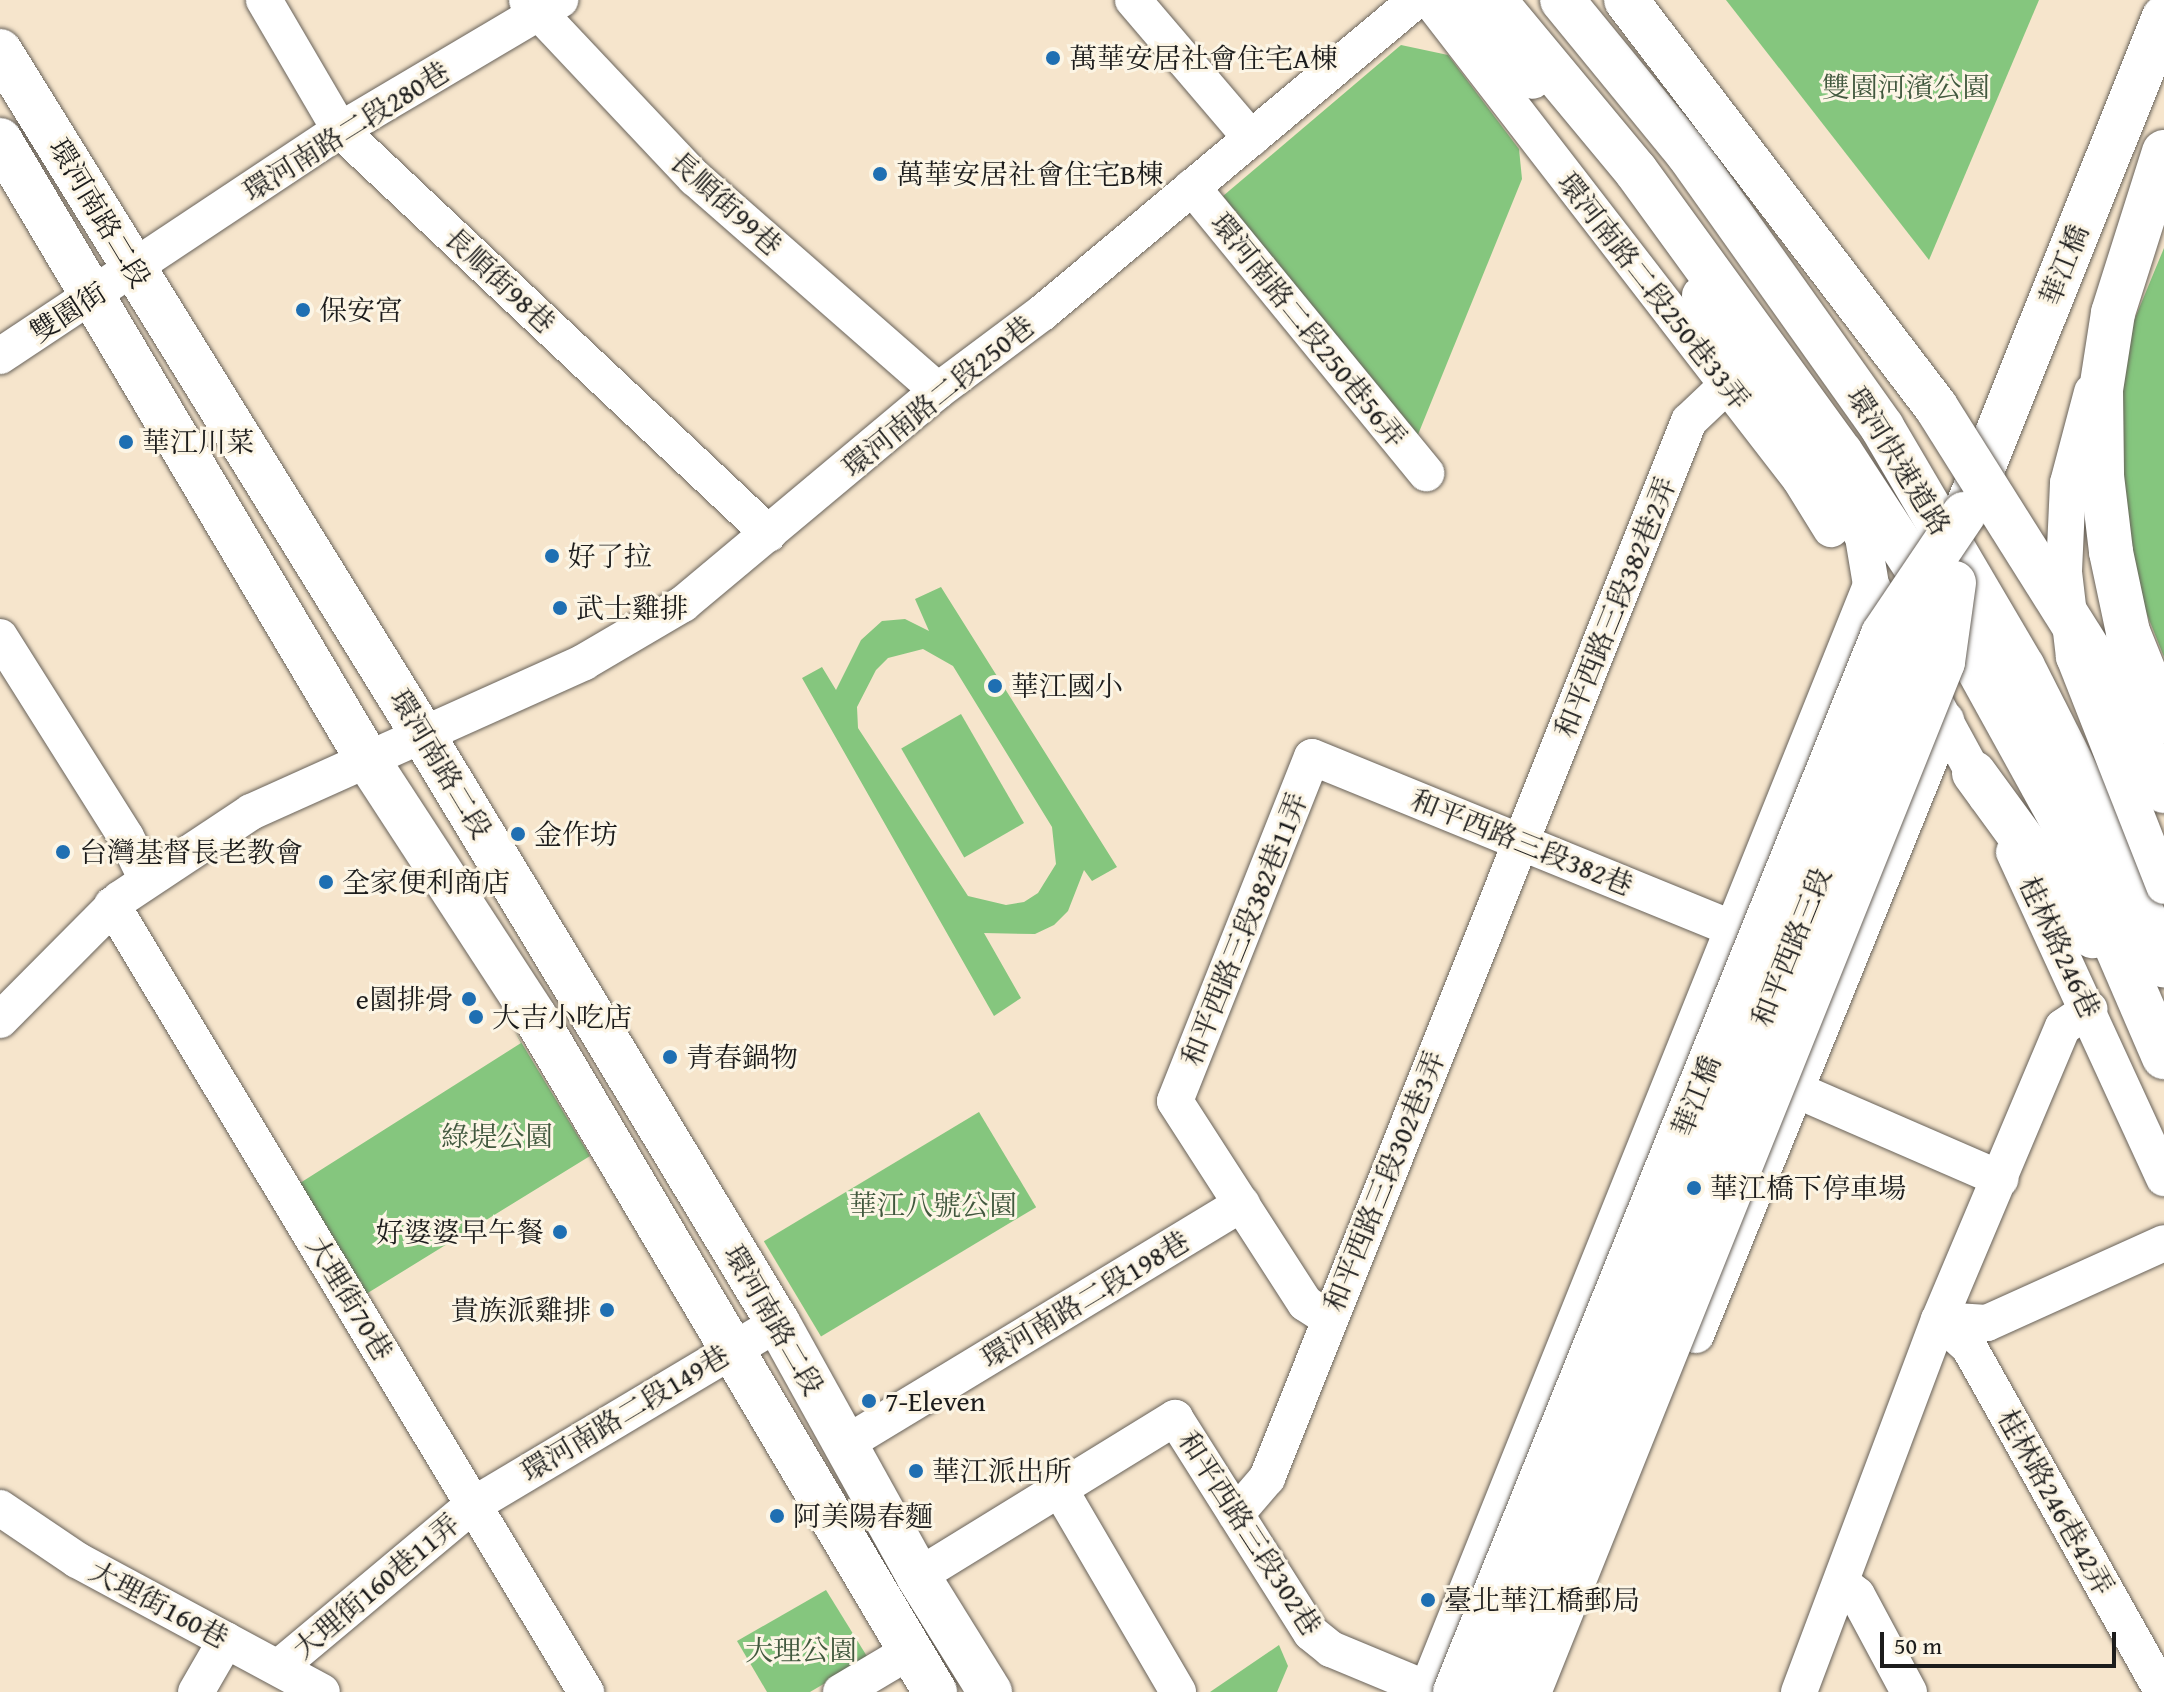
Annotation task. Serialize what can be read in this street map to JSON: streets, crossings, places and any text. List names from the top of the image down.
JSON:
{
  "streets": {
    "main road": [
      "環河南路二段",
      "華江橋",
      "環河快速道路",
      "和平西路三段"
    ],
    "street": [
      "環河南路二段280巷",
      "長順街99巷",
      "長順街98巷",
      "環河南路二段250巷33弄",
      "雙園街",
      "環河南路二段250巷56弄",
      "環河南路二段250巷",
      "和平西路三段382巷2弄",
      "和平西路三段382巷",
      "和平西路三段382巷11弄",
      "桂林路246巷",
      "和平西路三段302巷3弄",
      "大理街70巷",
      "環河南路二段198巷",
      "環河南路二段149巷",
      "桂林路246巷42弄",
      "和平西路三段302巷",
      "大理街160巷11弄",
      "大理街160巷"
    ]
  },
  "crossings": [
    ["環河南路二段280巷", "長順街99巷"],
    ["環河南路二段280巷", "環河南路二段"],
    ["環河南路二段280巷", "長順街98巷"],
    ["環河南路二段280巷", "雙園街"],
    ["長順街99巷", "環河南路二段250巷"],
    ["環河南路二段", "雙園街"],
    ["環河南路二段", "環河南路二段250巷"],
    ["環河南路二段", "環河南路二段198巷"],
    ["環河南路二段", "環河南路二段149巷"],
    ["環河南路二段", "和平西路三段302巷"],
    ["華江橋", "和平西路三段"],
    ["華江橋", "和平西路三段302巷"],
    ["長順街98巷", "環河南路二段250巷"],
    ["環河南路二段250巷33弄", "和平西路三段382巷2弄"],
    ["環河南路二段250巷33弄", "桂林路246巷"],
    ["環河南路二段250巷56弄", "環河南路二段250巷"],
    ["環河南路二段250巷", "大理街70巷"],
    ["和平西路三段382巷2弄", "和平西路三段382巷"],
    ["和平西路三段382巷2弄", "和平西路三段302巷3弄"],
    ["和平西路三段382巷", "和平西路三段382巷11弄"],
    ["和平西路三段382巷", "和平西路三段302巷3弄"],
    ["和平西路三段382巷11弄", "環河南路二段198巷"],
    ["和平西路三段", "桂林路246巷"],
    ["和平西路三段302巷3弄", "和平西路三段302巷"],
    ["大理街70巷", "環河南路二段149巷"],
    ["大理街70巷", "大理街160巷11弄"],
    ["環河南路二段149巷", "大理街160巷11弄"],
    ["大理街160巷11弄", "大理街160巷"]
  ],
  "parks": [
    "雙園河濱公園",
    "綠堤公園",
    "華江八號公園",
    "大理公園"
  ],
  "places": [
    "萬華安居社會住宅A棟",
    "萬華安居社會住宅B棟",
    "保安宮",
    "華江川菜",
    "好了拉",
    "武士雞排",
    "華江國小",
    "金作坊",
    "台灣基督長老教會",
    "全家便利商店",
    "e園排骨",
    "大吉小吃店",
    "青春鍋物",
    "華江橋下停車場",
    "好婆婆早午餐",
    "貴族派雞排",
    "7-Eleven",
    "華江派出所",
    "阿美陽春麵",
    "臺北華江橋郵局"
  ],
  "scale_bar": "50 m"
}
